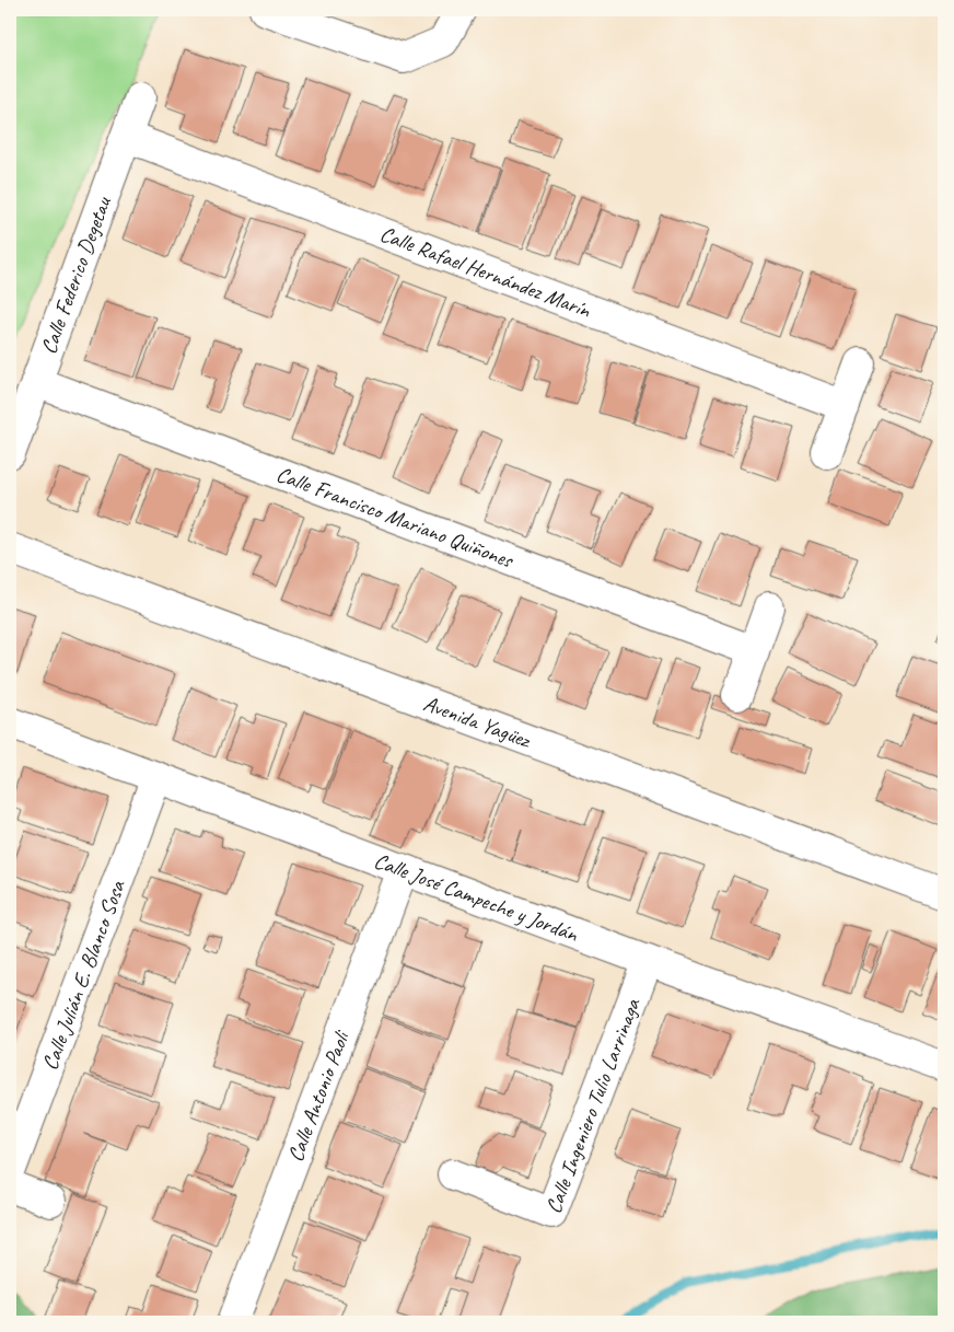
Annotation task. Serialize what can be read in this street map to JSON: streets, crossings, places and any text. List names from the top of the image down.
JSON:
{
  "streets": {
    "street": [
      "Calle Rafael Hernández Marín",
      "Calle Federico Degetau",
      "Calle Francisco Mariano Quiñones",
      "Avenida Yagüez",
      "Calle José Campeche y Jordán",
      "Calle Julián E. Blanco Sosa",
      "Calle Antonio Paoli",
      "Calle Ingeniero Tulio Larrinaga"
    ]
  },
  "crossings": [
    ["Calle Rafael Hernández Marín", "Calle Federico Degetau"],
    ["Calle Federico Degetau", "Calle Francisco Mariano Quiñones"],
    ["Calle José Campeche y Jordán", "Calle Julián E. Blanco Sosa"],
    ["Calle José Campeche y Jordán", "Calle Antonio Paoli"],
    ["Calle José Campeche y Jordán", "Calle Ingeniero Tulio Larrinaga"]
  ]
}
